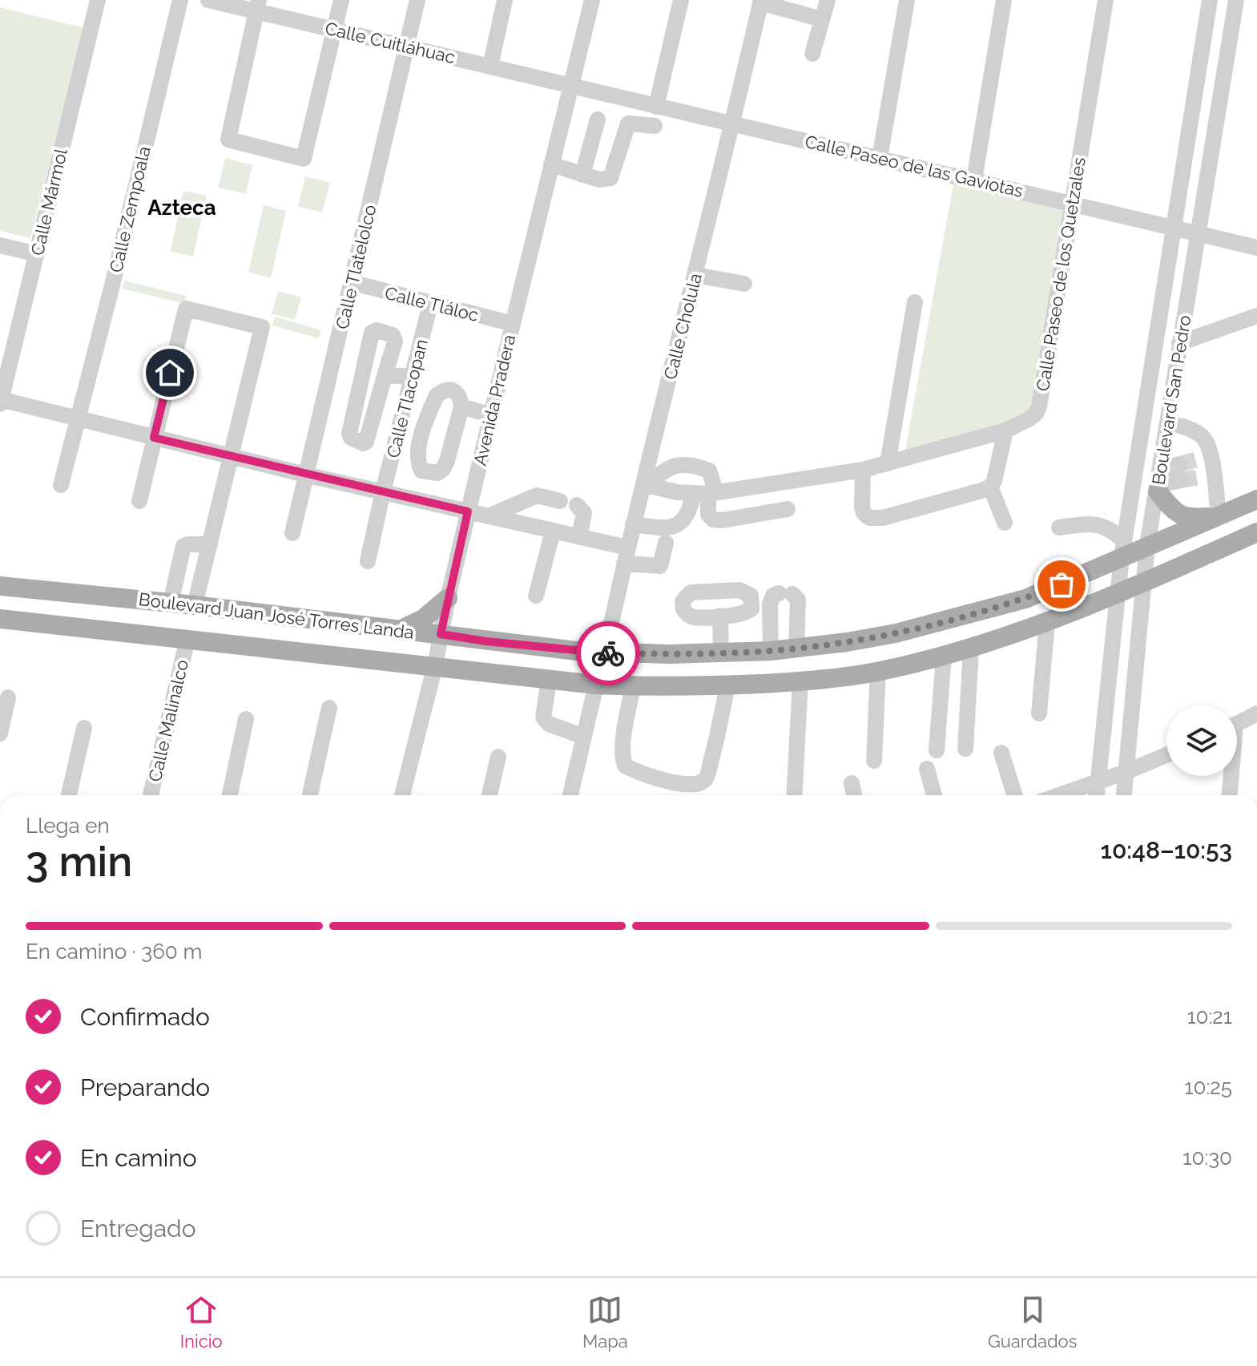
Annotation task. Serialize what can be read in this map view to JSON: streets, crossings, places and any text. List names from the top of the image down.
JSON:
{
  "streets": {
    "main road": ["Boulevard Juan José Torres Landa"],
    "street": [
      "Calle Cuitláhuac",
      "Calle Paseo de las Gaviotas",
      "Calle Mármol",
      "Calle Zempoala",
      "Calle Tlatelolco",
      "Calle Paseo de los Quetzales",
      "Calle Tláloc",
      "Calle Cholula",
      "Calle Tlacopan",
      "Avenida Pradera",
      "Boulevard San Pedro",
      "Calle Malinalco"
    ]
  },
  "crossings": [
    ["Calle Cuitláhuac", "Calle Paseo de las Gaviotas"],
    ["Calle Cuitláhuac", "Calle Tlatelolco"],
    ["Calle Cuitláhuac", "Avenida Pradera"],
    ["Calle Paseo de las Gaviotas", "Calle Paseo de los Quetzales"],
    ["Calle Paseo de las Gaviotas", "Calle Cholula"],
    ["Calle Paseo de las Gaviotas", "Avenida Pradera"],
    ["Calle Paseo de las Gaviotas", "Boulevard San Pedro"],
    ["Calle Tlatelolco", "Calle Tláloc"],
    ["Calle Paseo de los Quetzales", "Calle Cholula"],
    ["Calle Tláloc", "Calle Tlacopan"],
    ["Calle Tláloc", "Avenida Pradera"],
    ["Calle Cholula", "Boulevard Juan José Torres Landa"],
    ["Avenida Pradera", "Boulevard Juan José Torres Landa"],
    ["Boulevard San Pedro", "Boulevard Juan José Torres Landa"],
    ["Boulevard Juan José Torres Landa", "Calle Malinalco"]
  ],
  "districts": ["Azteca"],
  "page": {
    "heading": ["3 min", "Llega en", "10:48–10:53"],
    "bar": "En camino · 360 m",
    "list": [
      ["Confirmado", "10:21"],
      ["Preparando", "10:25"],
      ["En camino", "10:30"],
      "Entregado"
    ],
    "tabs": ["Inicio", "Mapa", "Guardados"]
  }
}
